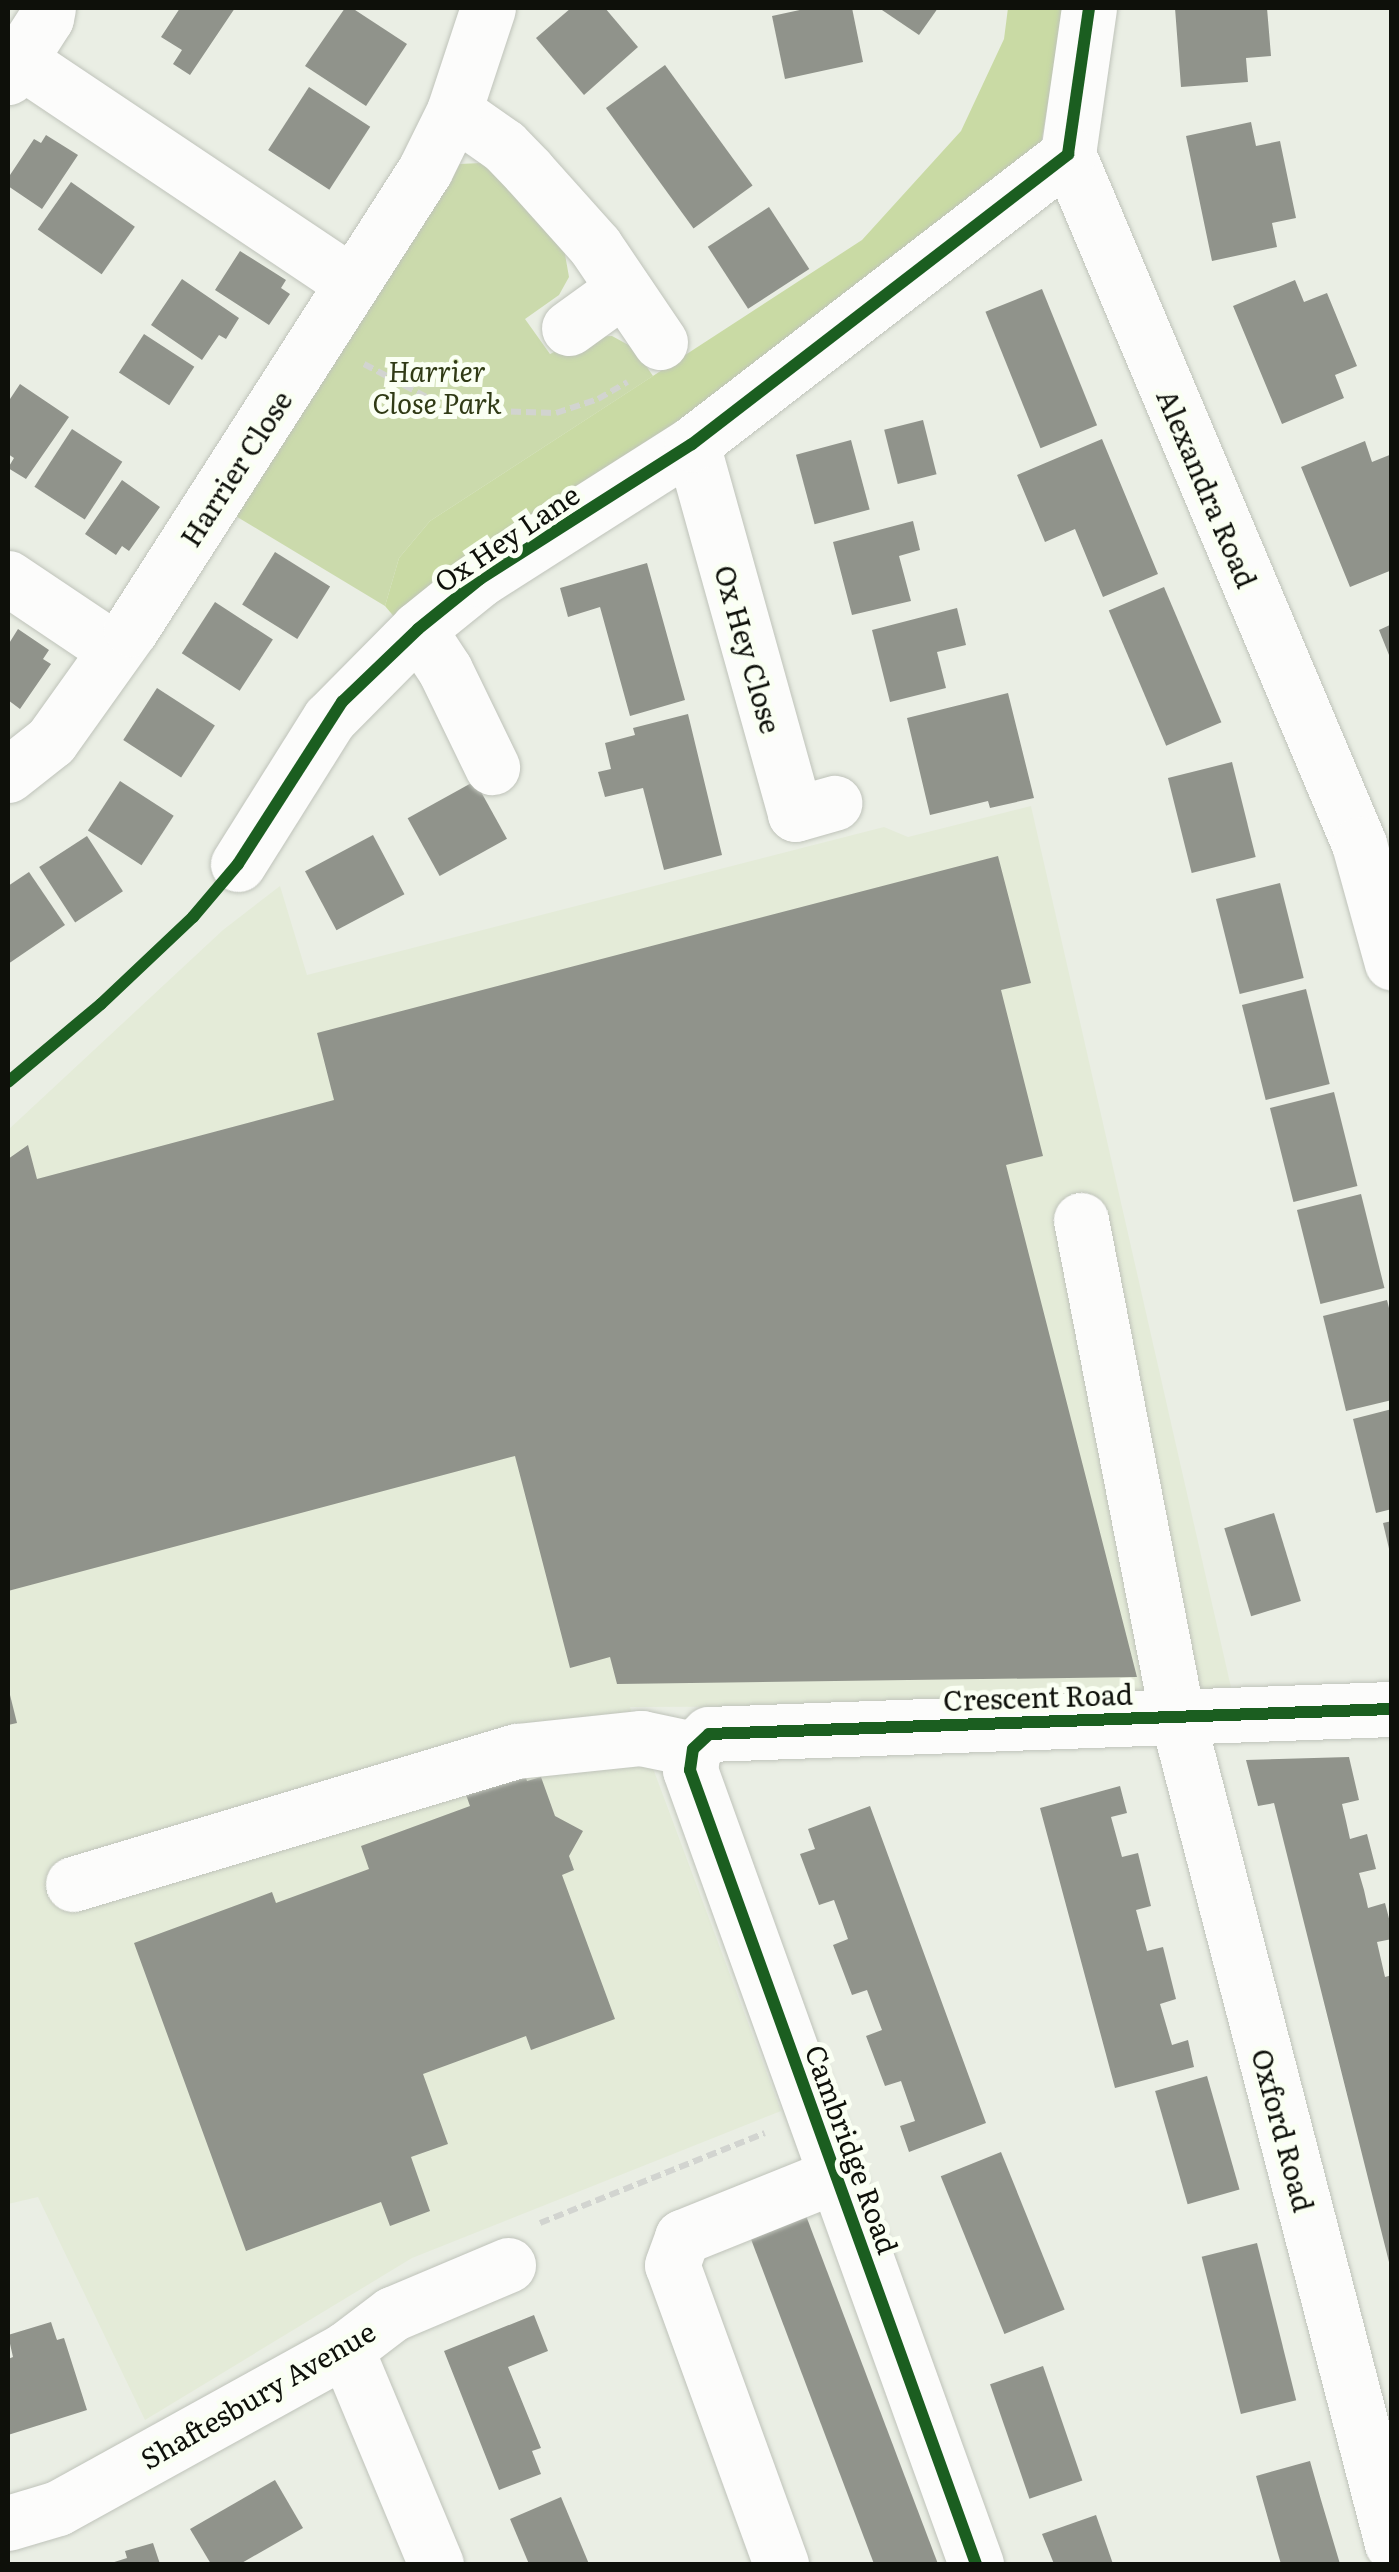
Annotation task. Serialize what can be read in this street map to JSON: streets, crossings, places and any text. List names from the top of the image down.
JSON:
{
  "streets": {
    "street": [
      "Harrier Close",
      "Alexandra Road",
      "Ox Hey Lane",
      "Ox Hey Close",
      "Crescent Road",
      "Oxford Road",
      "Cambridge Road",
      "Shaftesbury Avenue"
    ]
  },
  "crossings": [
    ["Alexandra Road", "Ox Hey Lane"],
    ["Ox Hey Lane", "Ox Hey Close"],
    ["Crescent Road", "Oxford Road"],
    ["Crescent Road", "Cambridge Road"]
  ],
  "parks": ["Harrier Close Park"]
}
